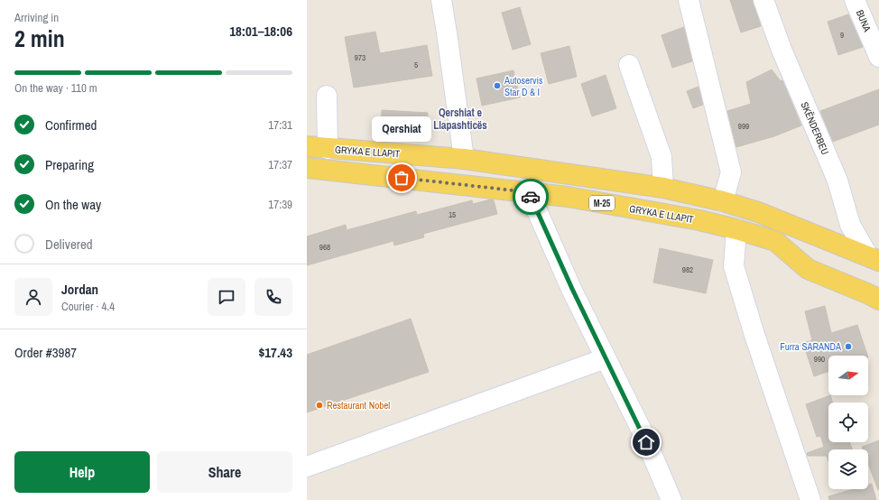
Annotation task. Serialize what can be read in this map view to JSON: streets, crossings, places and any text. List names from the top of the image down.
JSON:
{
  "streets": {
    "main road": ["GRYKA E LLAPIT", "M-25"],
    "street": ["BUNA", "SKËNDERBEU"]
  },
  "crossings": [
    ["SKËNDERBEU", "GRYKA E LLAPIT"]
  ],
  "districts": ["Qershiat e Llapashticës"],
  "places": [
    "Autoservis Star D & I",
    "Qershiat",
    "Furra SARANDA",
    "Restaurant Nobel"
  ],
  "house_numbers": [
    "9",
    "973",
    "5",
    "999",
    "15",
    "968",
    "982",
    "990"
  ],
  "north": "right",
  "page": {
    "heading": ["2 min", "Arriving in", "18:01–18:06"],
    "panel": [
      "Jordan",
      "Courier · 4.4",
      "Order #3987",
      "$17.43"
    ],
    "bar": "On the way · 110 m",
    "list": [
      ["Confirmed", "17:31"],
      ["Preparing", "17:37"],
      ["On the way", "17:39"],
      "Delivered"
    ],
    "bubble": "Qershiat",
    "buttons": ["Help", "Share"]
  }
}
